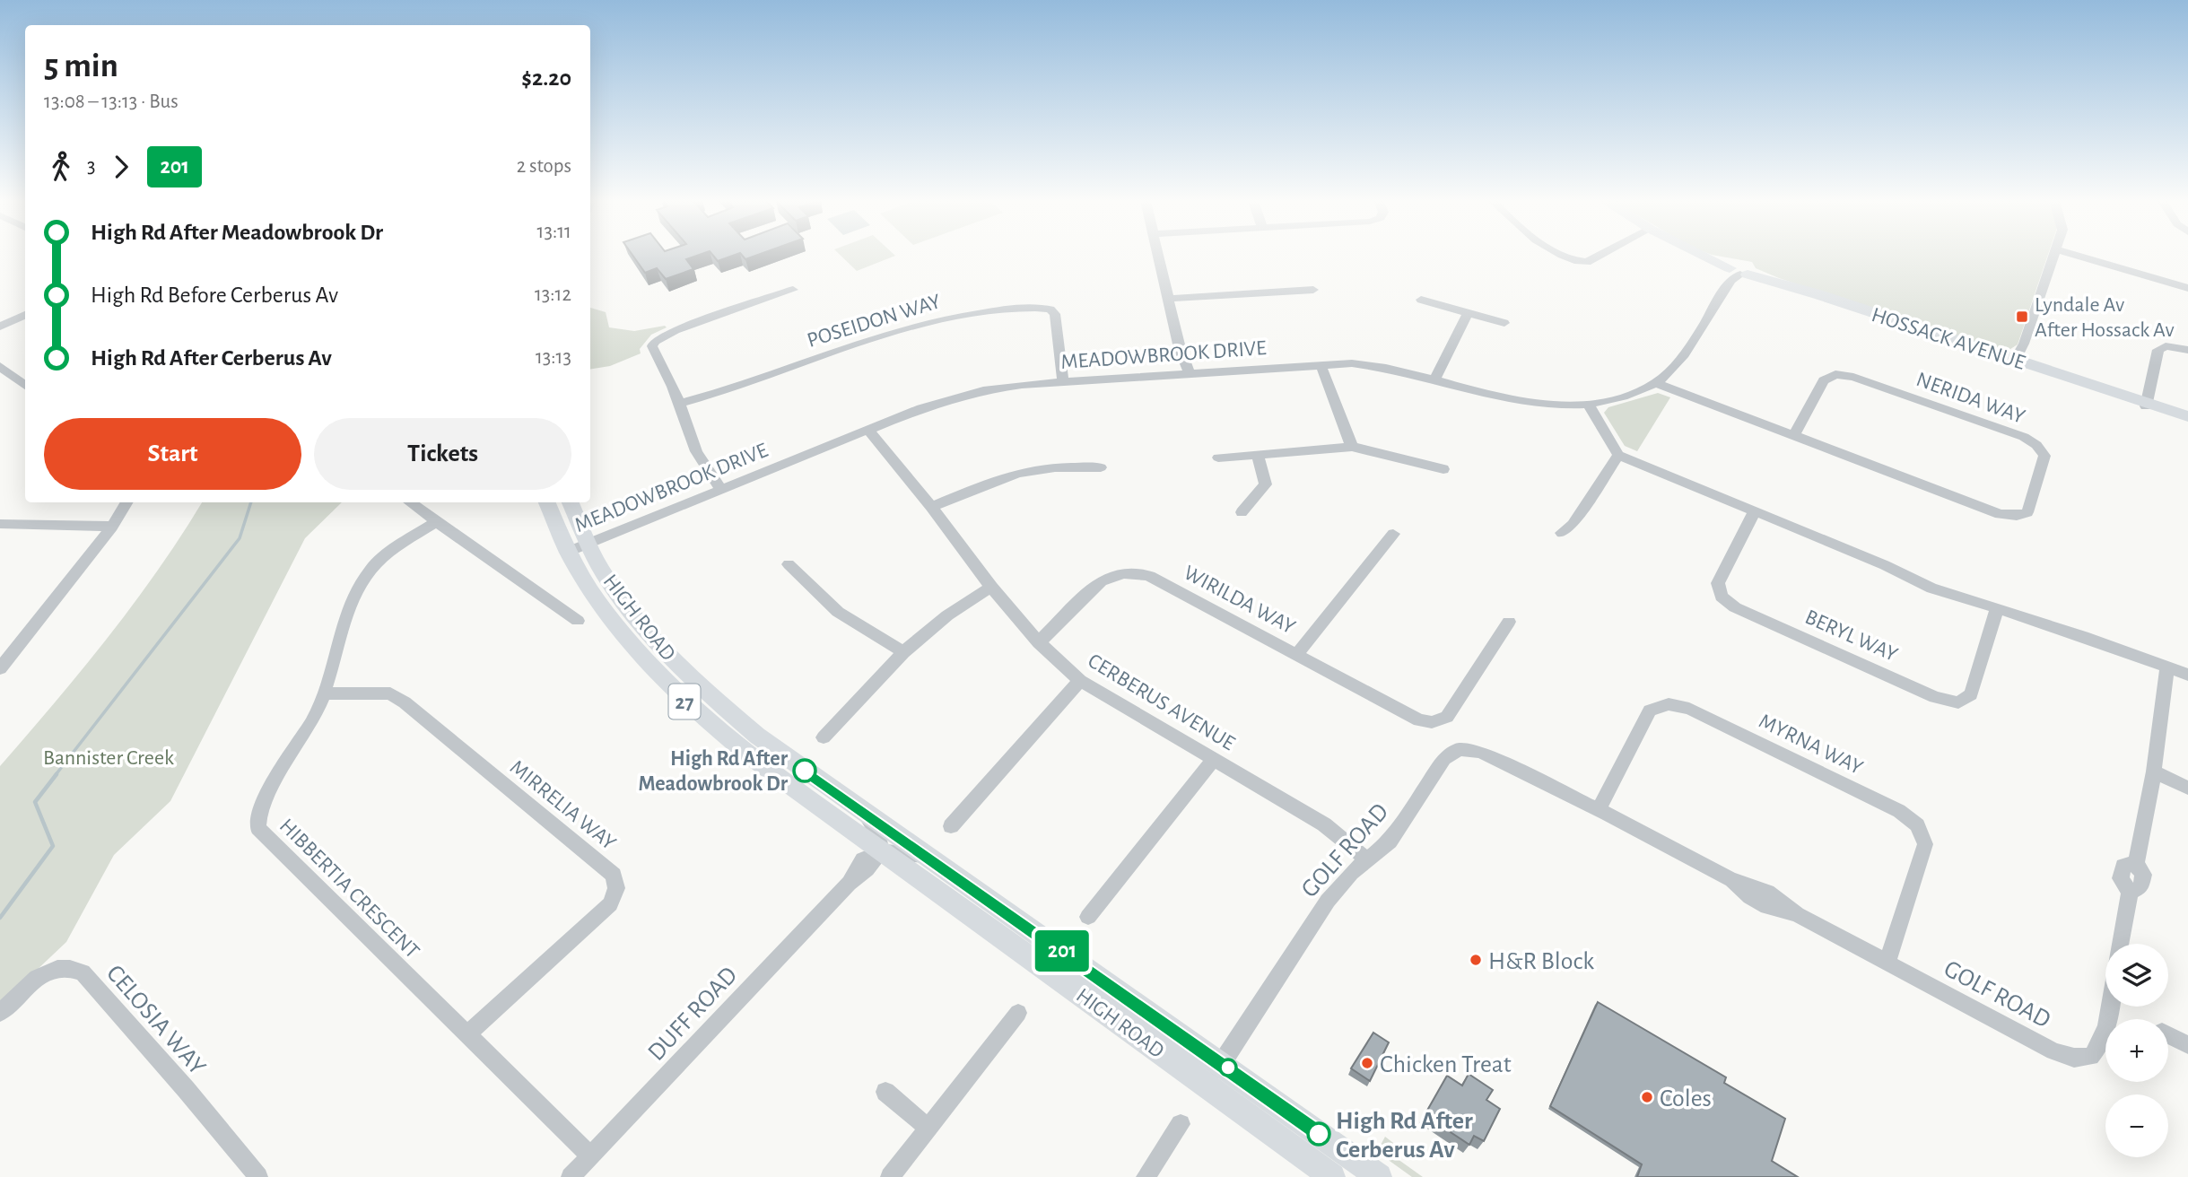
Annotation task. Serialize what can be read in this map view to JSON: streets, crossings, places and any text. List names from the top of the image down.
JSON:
{
  "streets": {
    "main road": ["HOSSACK AVENUE", "HIGH ROAD", "27"],
    "street": [
      "POSEIDON WAY",
      "MEADOWBROOK DRIVE",
      "NERIDA WAY",
      "WIRILDA WAY",
      "BERYL WAY",
      "CERBERUS AVENUE",
      "MYRNA WAY",
      "MIRRELIA WAY",
      "GOLF ROAD",
      "HIBBERTIA CRESCENT",
      "DUFF ROAD",
      "CELOSIA WAY"
    ]
  },
  "crossings": [
    ["POSEIDON WAY", "MEADOWBROOK DRIVE"],
    ["HOSSACK AVENUE", "MEADOWBROOK DRIVE"],
    ["MEADOWBROOK DRIVE", "NERIDA WAY"],
    ["MEADOWBROOK DRIVE", "HIGH ROAD"],
    ["MEADOWBROOK DRIVE", "CERBERUS AVENUE"],
    ["WIRILDA WAY", "CERBERUS AVENUE"],
    ["HIGH ROAD", "GOLF ROAD"],
    ["HIGH ROAD", "DUFF ROAD"],
    ["CERBERUS AVENUE", "GOLF ROAD"],
    ["MYRNA WAY", "GOLF ROAD"],
    ["MIRRELIA WAY", "HIBBERTIA CRESCENT"],
    ["HIBBERTIA CRESCENT", "DUFF ROAD"]
  ],
  "parks": ["Bannister Creek"],
  "places": {
    "transit": ["Lyndale Av After Hossack Av"],
    "other": [
      "High Rd After Meadowbrook Dr",
      "H&R Block",
      "Chicken Treat",
      "Coles",
      "High Rd After Cerberus Av"
    ]
  },
  "lines": ["bus line 201"],
  "page": {
    "on_map": "201",
    "heading": ["5 min", "13:08 – 13:13 · Bus", "$2.20"],
    "legs": ["3", "201", "2 stops"],
    "list": [
      {
        "name": "High Rd After Meadowbrook Dr",
        "value": "13:11"
      },
      {
        "name": "High Rd Before Cerberus Av",
        "value": "13:12"
      },
      {
        "name": "High Rd After Cerberus Av",
        "value": "13:13"
      }
    ],
    "buttons": ["Start", "Tickets"],
    "map_buttons": ["+", "−"]
  }
}
